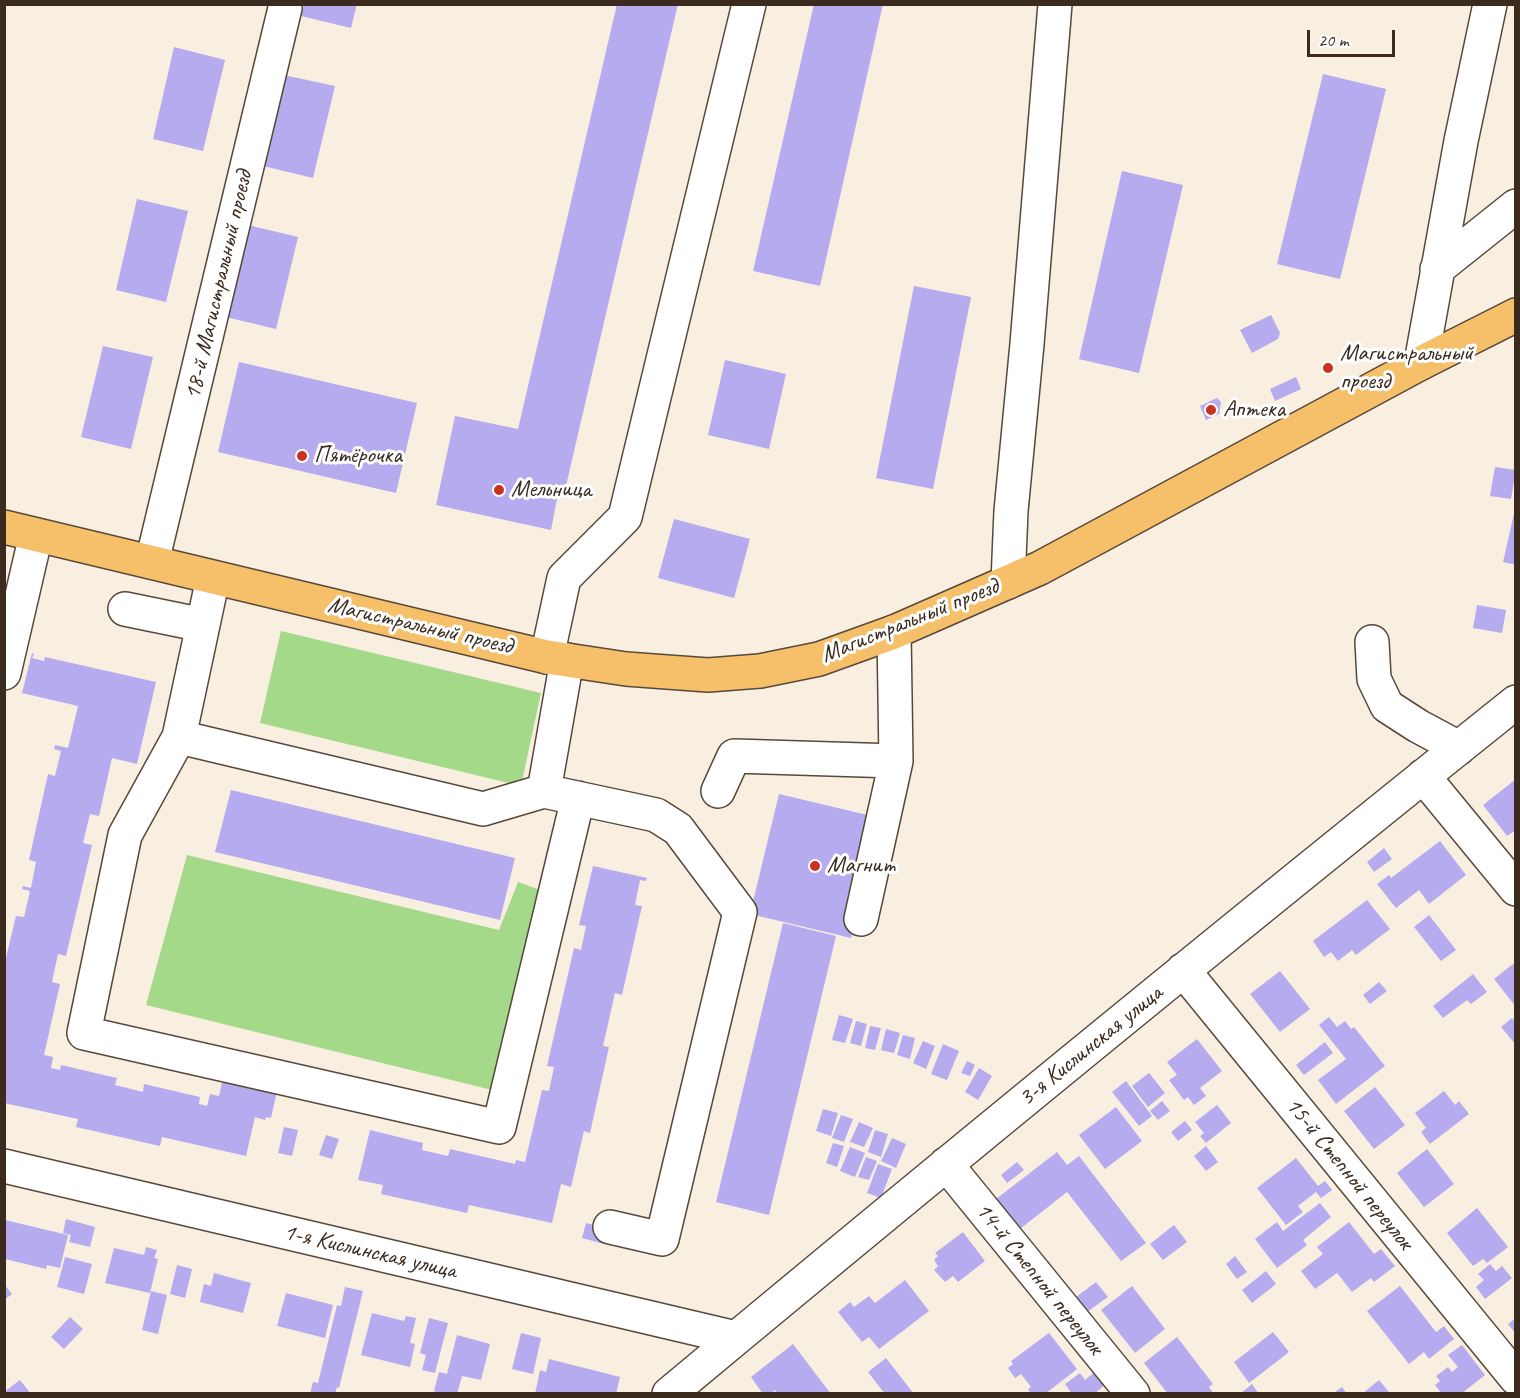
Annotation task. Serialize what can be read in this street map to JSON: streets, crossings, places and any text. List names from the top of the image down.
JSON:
{
  "streets": {
    "main road": ["Магистральный проезд"],
    "street": [
      "18-й Магистральный проезд",
      "3-я Кислинская улица",
      "15-й Степной переулок",
      "1-я Кислинская улица",
      "14-й Степной переулок"
    ]
  },
  "crossings": [
    ["18-й Магистральный проезд", "Магистральный проезд"],
    ["3-я Кислинская улица", "15-й Степной переулок"],
    ["3-я Кислинская улица", "1-я Кислинская улица"],
    ["3-я Кислинская улица", "14-й Степной переулок"]
  ],
  "places": [
    "Магистральный проезд",
    "Аптека",
    "Пятёрочка",
    "Мельница",
    "Магнит"
  ],
  "scale_bar": "20 m"
}
